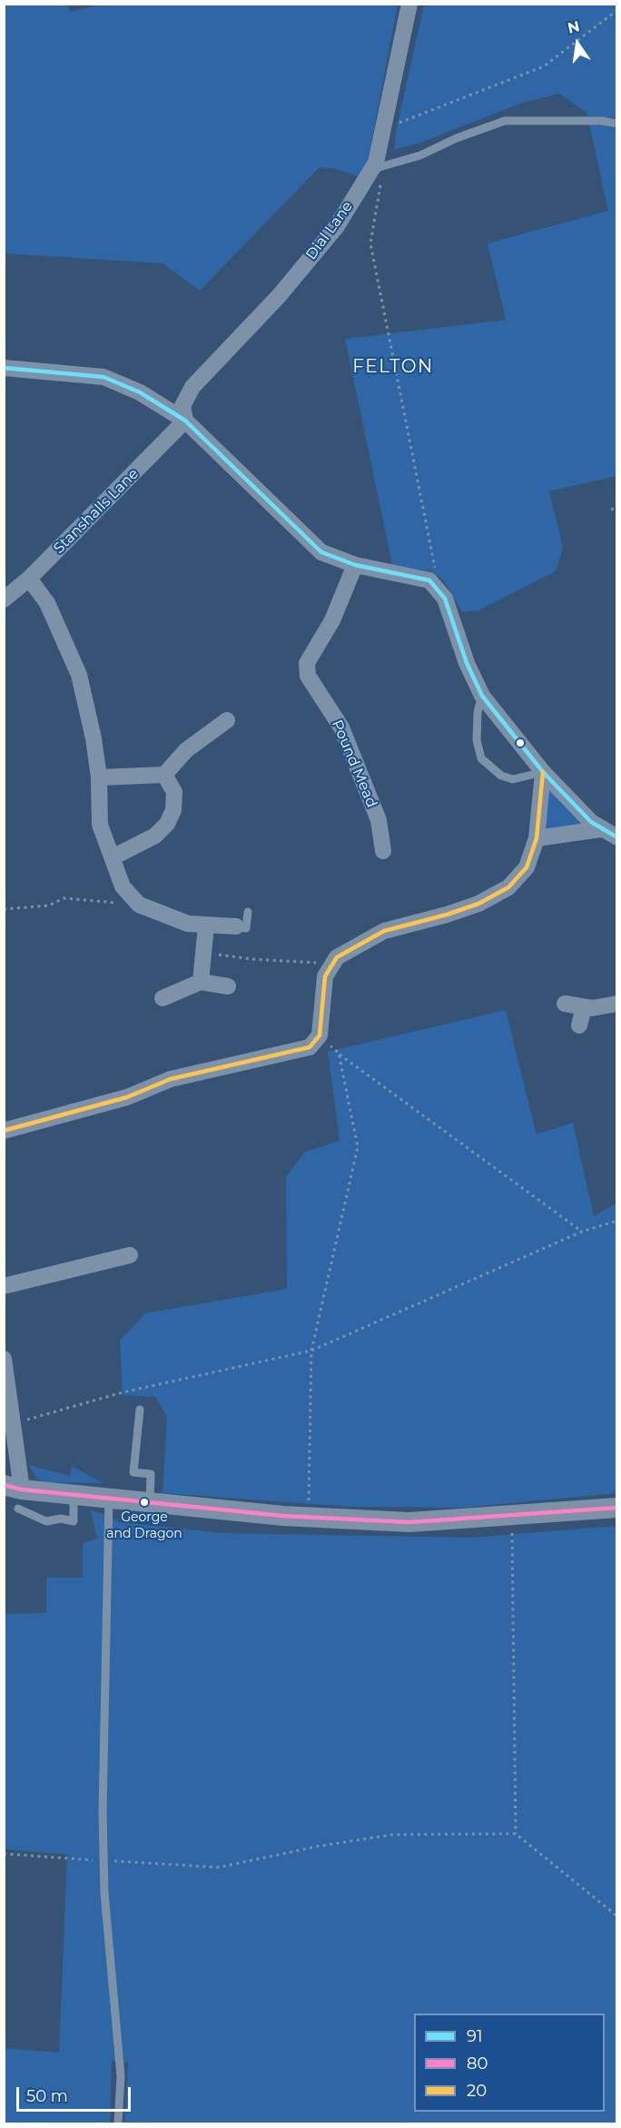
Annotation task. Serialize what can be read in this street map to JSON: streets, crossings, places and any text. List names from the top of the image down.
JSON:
{
  "streets": {
    "street": ["Dial Lane", "Stanshalls Lane", "Pound Mead"]
  },
  "crossings": [
    ["Dial Lane", "Stanshalls Lane"]
  ],
  "districts": ["FELTON"],
  "places": ["George and Dragon"],
  "lines": ["transit line 91", "transit line 20", "transit line 80"],
  "legend": ["91", "80", "20"],
  "scale_bar": "50 m",
  "north": "top"
}
